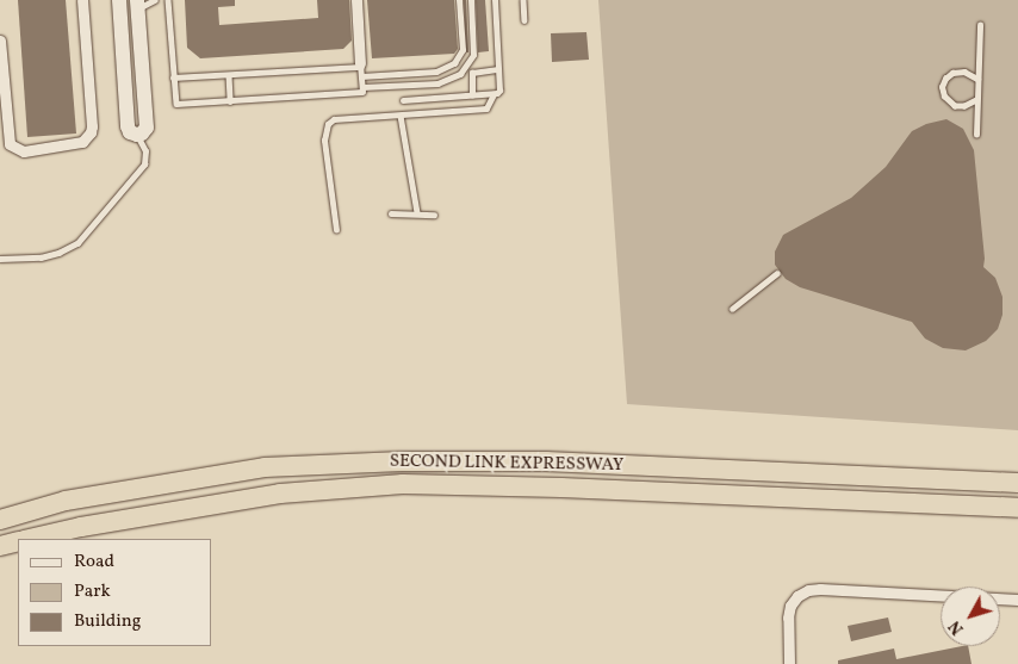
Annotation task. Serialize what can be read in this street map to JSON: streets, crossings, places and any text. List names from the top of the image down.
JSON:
{
  "streets": {
    "highway": ["SECOND LINK EXPRESSWAY"]
  },
  "legend": ["Road", "Park", "Building"],
  "north": "bottom left"
}
